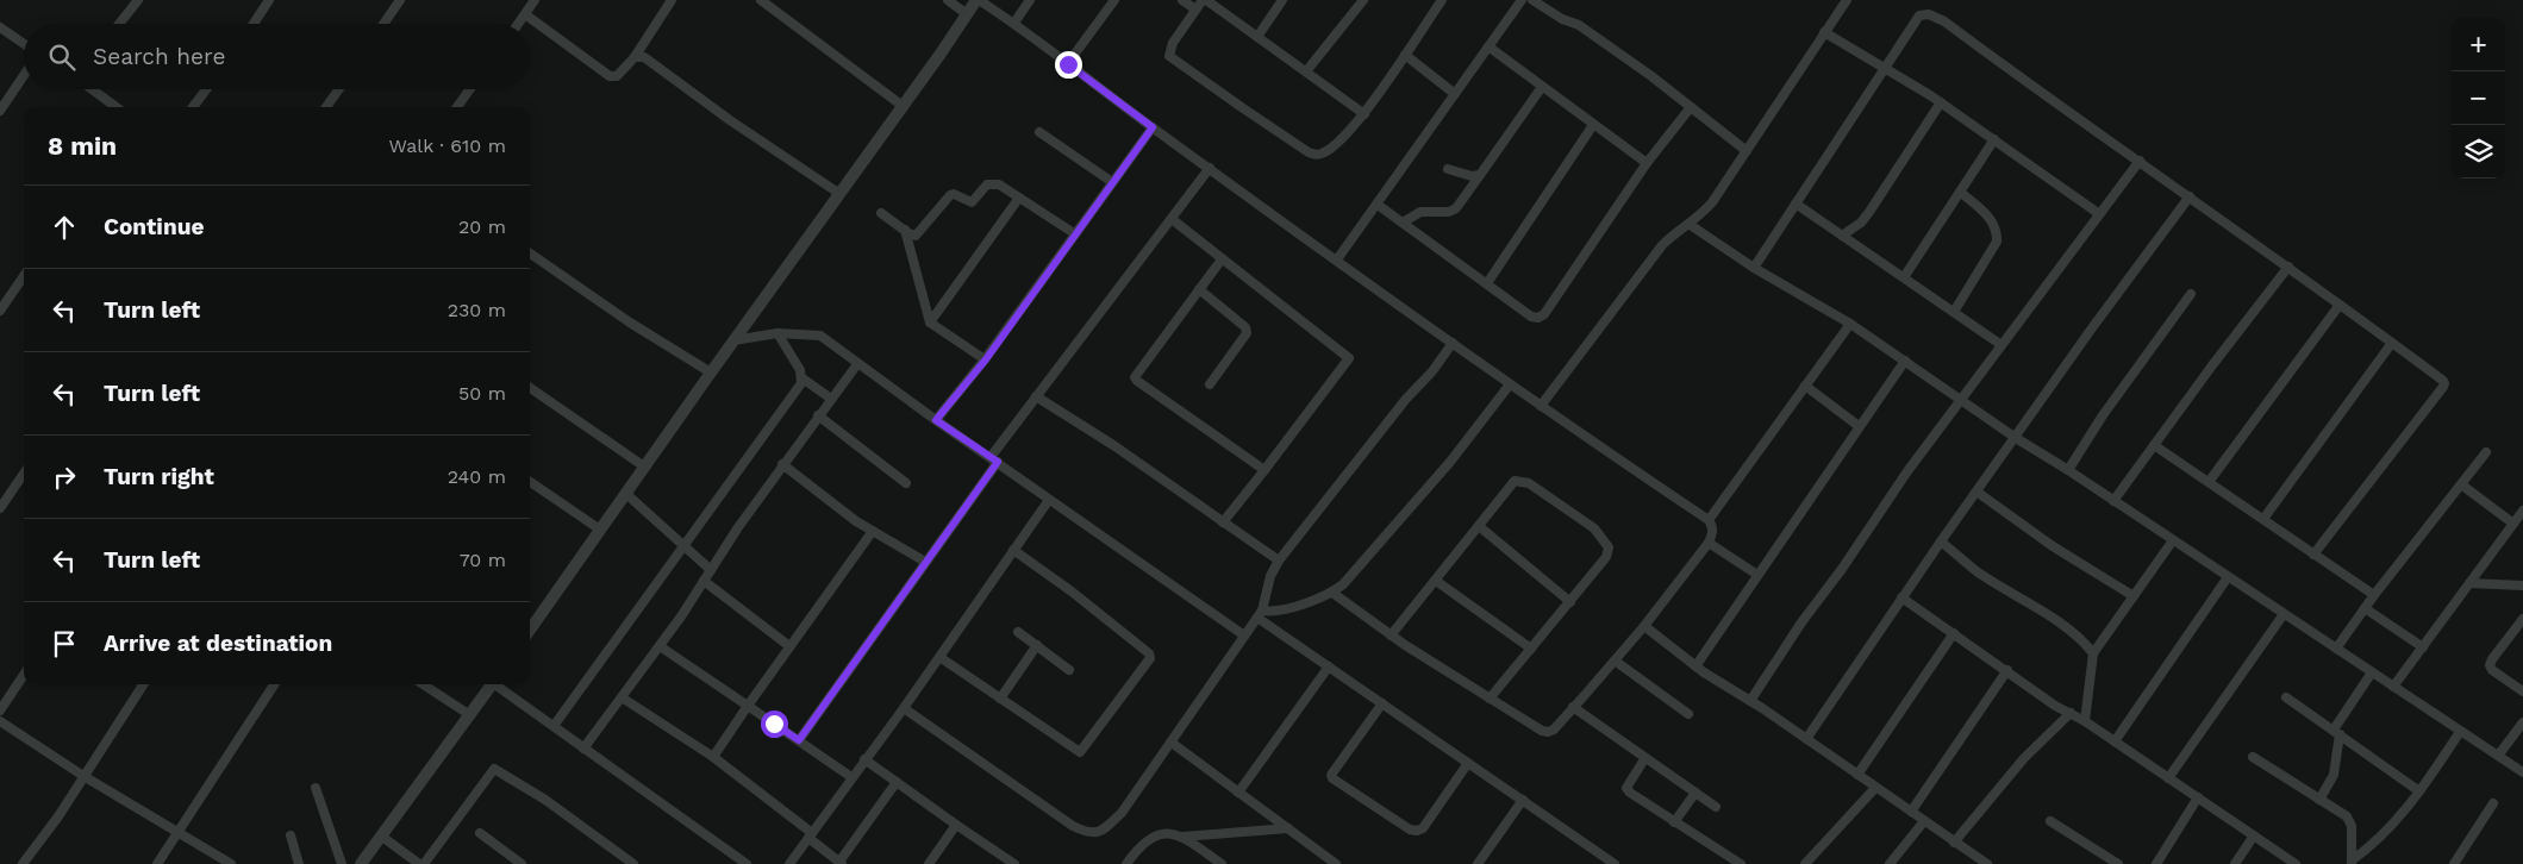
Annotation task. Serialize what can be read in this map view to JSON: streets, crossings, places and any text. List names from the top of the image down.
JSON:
{
  "page": {
    "map_buttons": ["+", "−"],
    "search": "Search here",
    "heading": ["8 min", "Walk · 610 m"],
    "list": [
      ["Continue", "20 m"],
      ["Turn left", "230 m"],
      ["Turn left", "50 m"],
      ["Turn right", "240 m"],
      ["Turn left", "70 m"],
      "Arrive at destination"
    ]
  }
}
